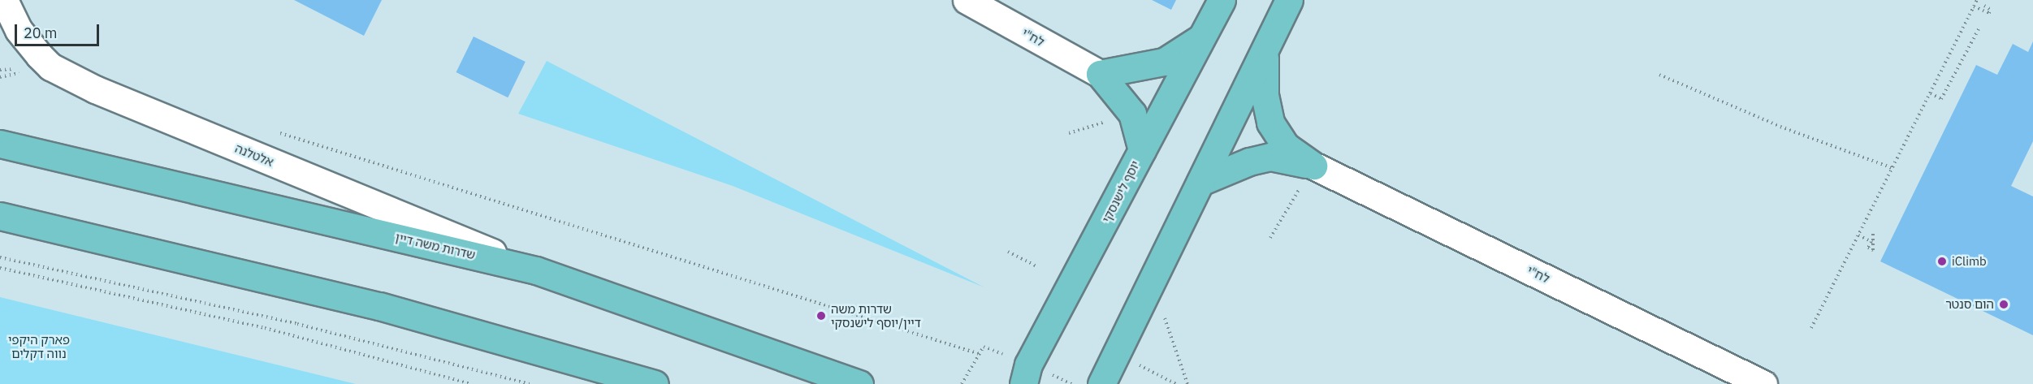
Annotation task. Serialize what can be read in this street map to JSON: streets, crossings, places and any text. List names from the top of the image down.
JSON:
{
  "streets": {
    "main road": ["יוסף לישנסקי", "שדרות משה דיין"],
    "street": ["לח\"י", "אלטלנה"]
  },
  "crossings": [
    ["אלטלנה", "שדרות משה דיין"]
  ],
  "parks": ["פארק היקפי נווה דקלים"],
  "places": ["iClimb", "הום סנטר", "שדרות משה דיין/יוסף לישנסקי"],
  "scale_bar": "20 m"
}
